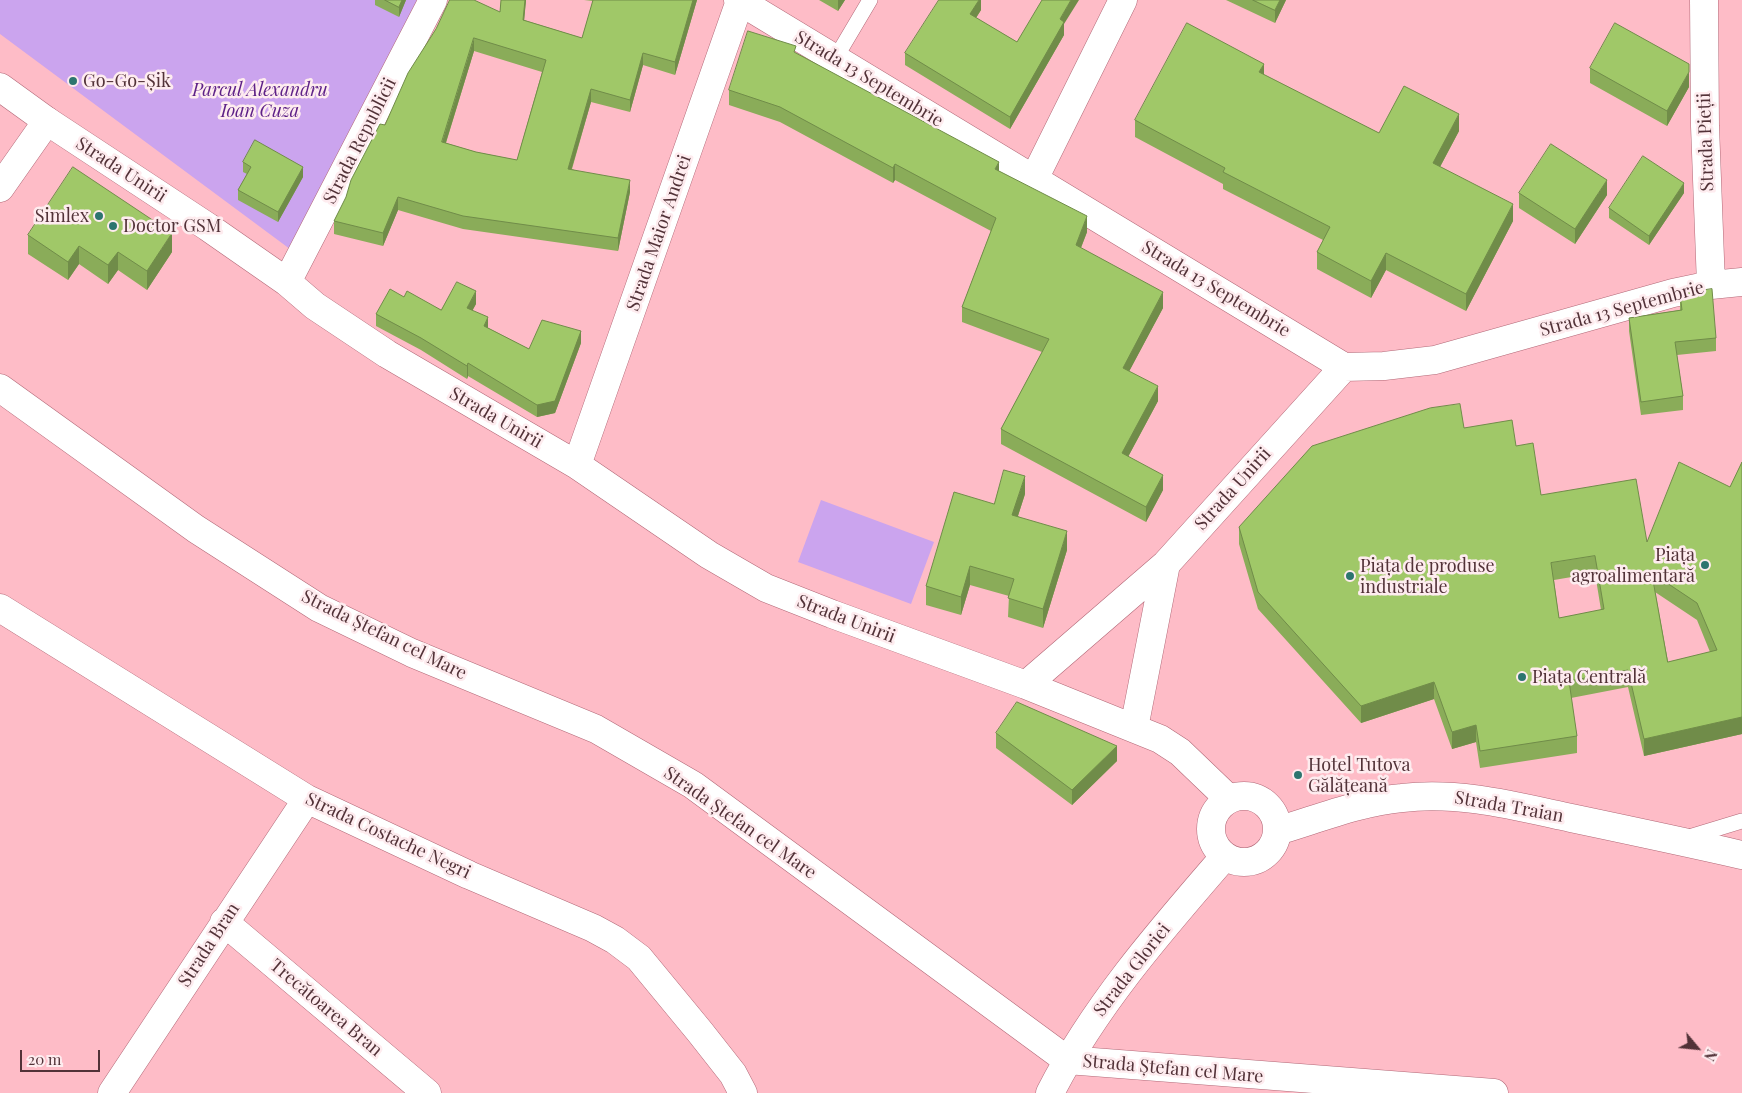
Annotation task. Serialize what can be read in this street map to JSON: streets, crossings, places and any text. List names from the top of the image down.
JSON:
{
  "streets": {
    "street": [
      "Strada 13 Septembrie",
      "Strada Republicii",
      "Strada Pieții",
      "Strada Unirii",
      "Strada Maior Andrei",
      "Strada Ștefan cel Mare",
      "Strada Traian",
      "Strada Costache Negri",
      "Strada Bran",
      "Strada Gloriei",
      "Trecătoarea Bran"
    ]
  },
  "crossings": [
    ["Strada 13 Septembrie", "Strada Pieții"],
    ["Strada 13 Septembrie", "Strada Unirii"],
    ["Strada 13 Septembrie", "Strada Maior Andrei"],
    ["Strada Republicii", "Strada Unirii"],
    ["Strada Unirii", "Strada Maior Andrei"],
    ["Strada Unirii", "Strada Traian"],
    ["Strada Unirii", "Strada Gloriei"],
    ["Strada Ștefan cel Mare", "Strada Gloriei"],
    ["Strada Traian", "Strada Gloriei"],
    ["Strada Costache Negri", "Strada Bran"],
    ["Strada Bran", "Trecătoarea Bran"]
  ],
  "parks": ["Parcul Alexandru Ioan Cuza"],
  "places": [
    "Go-Go-Șik",
    "Simlex",
    "Doctor GSM",
    "Piața agroalimentară",
    "Piața de produse industriale",
    "Piața Centrală",
    "Hotel Tutova Gălățeană"
  ],
  "scale_bar": "20 m",
  "north": "bottom right"
}
